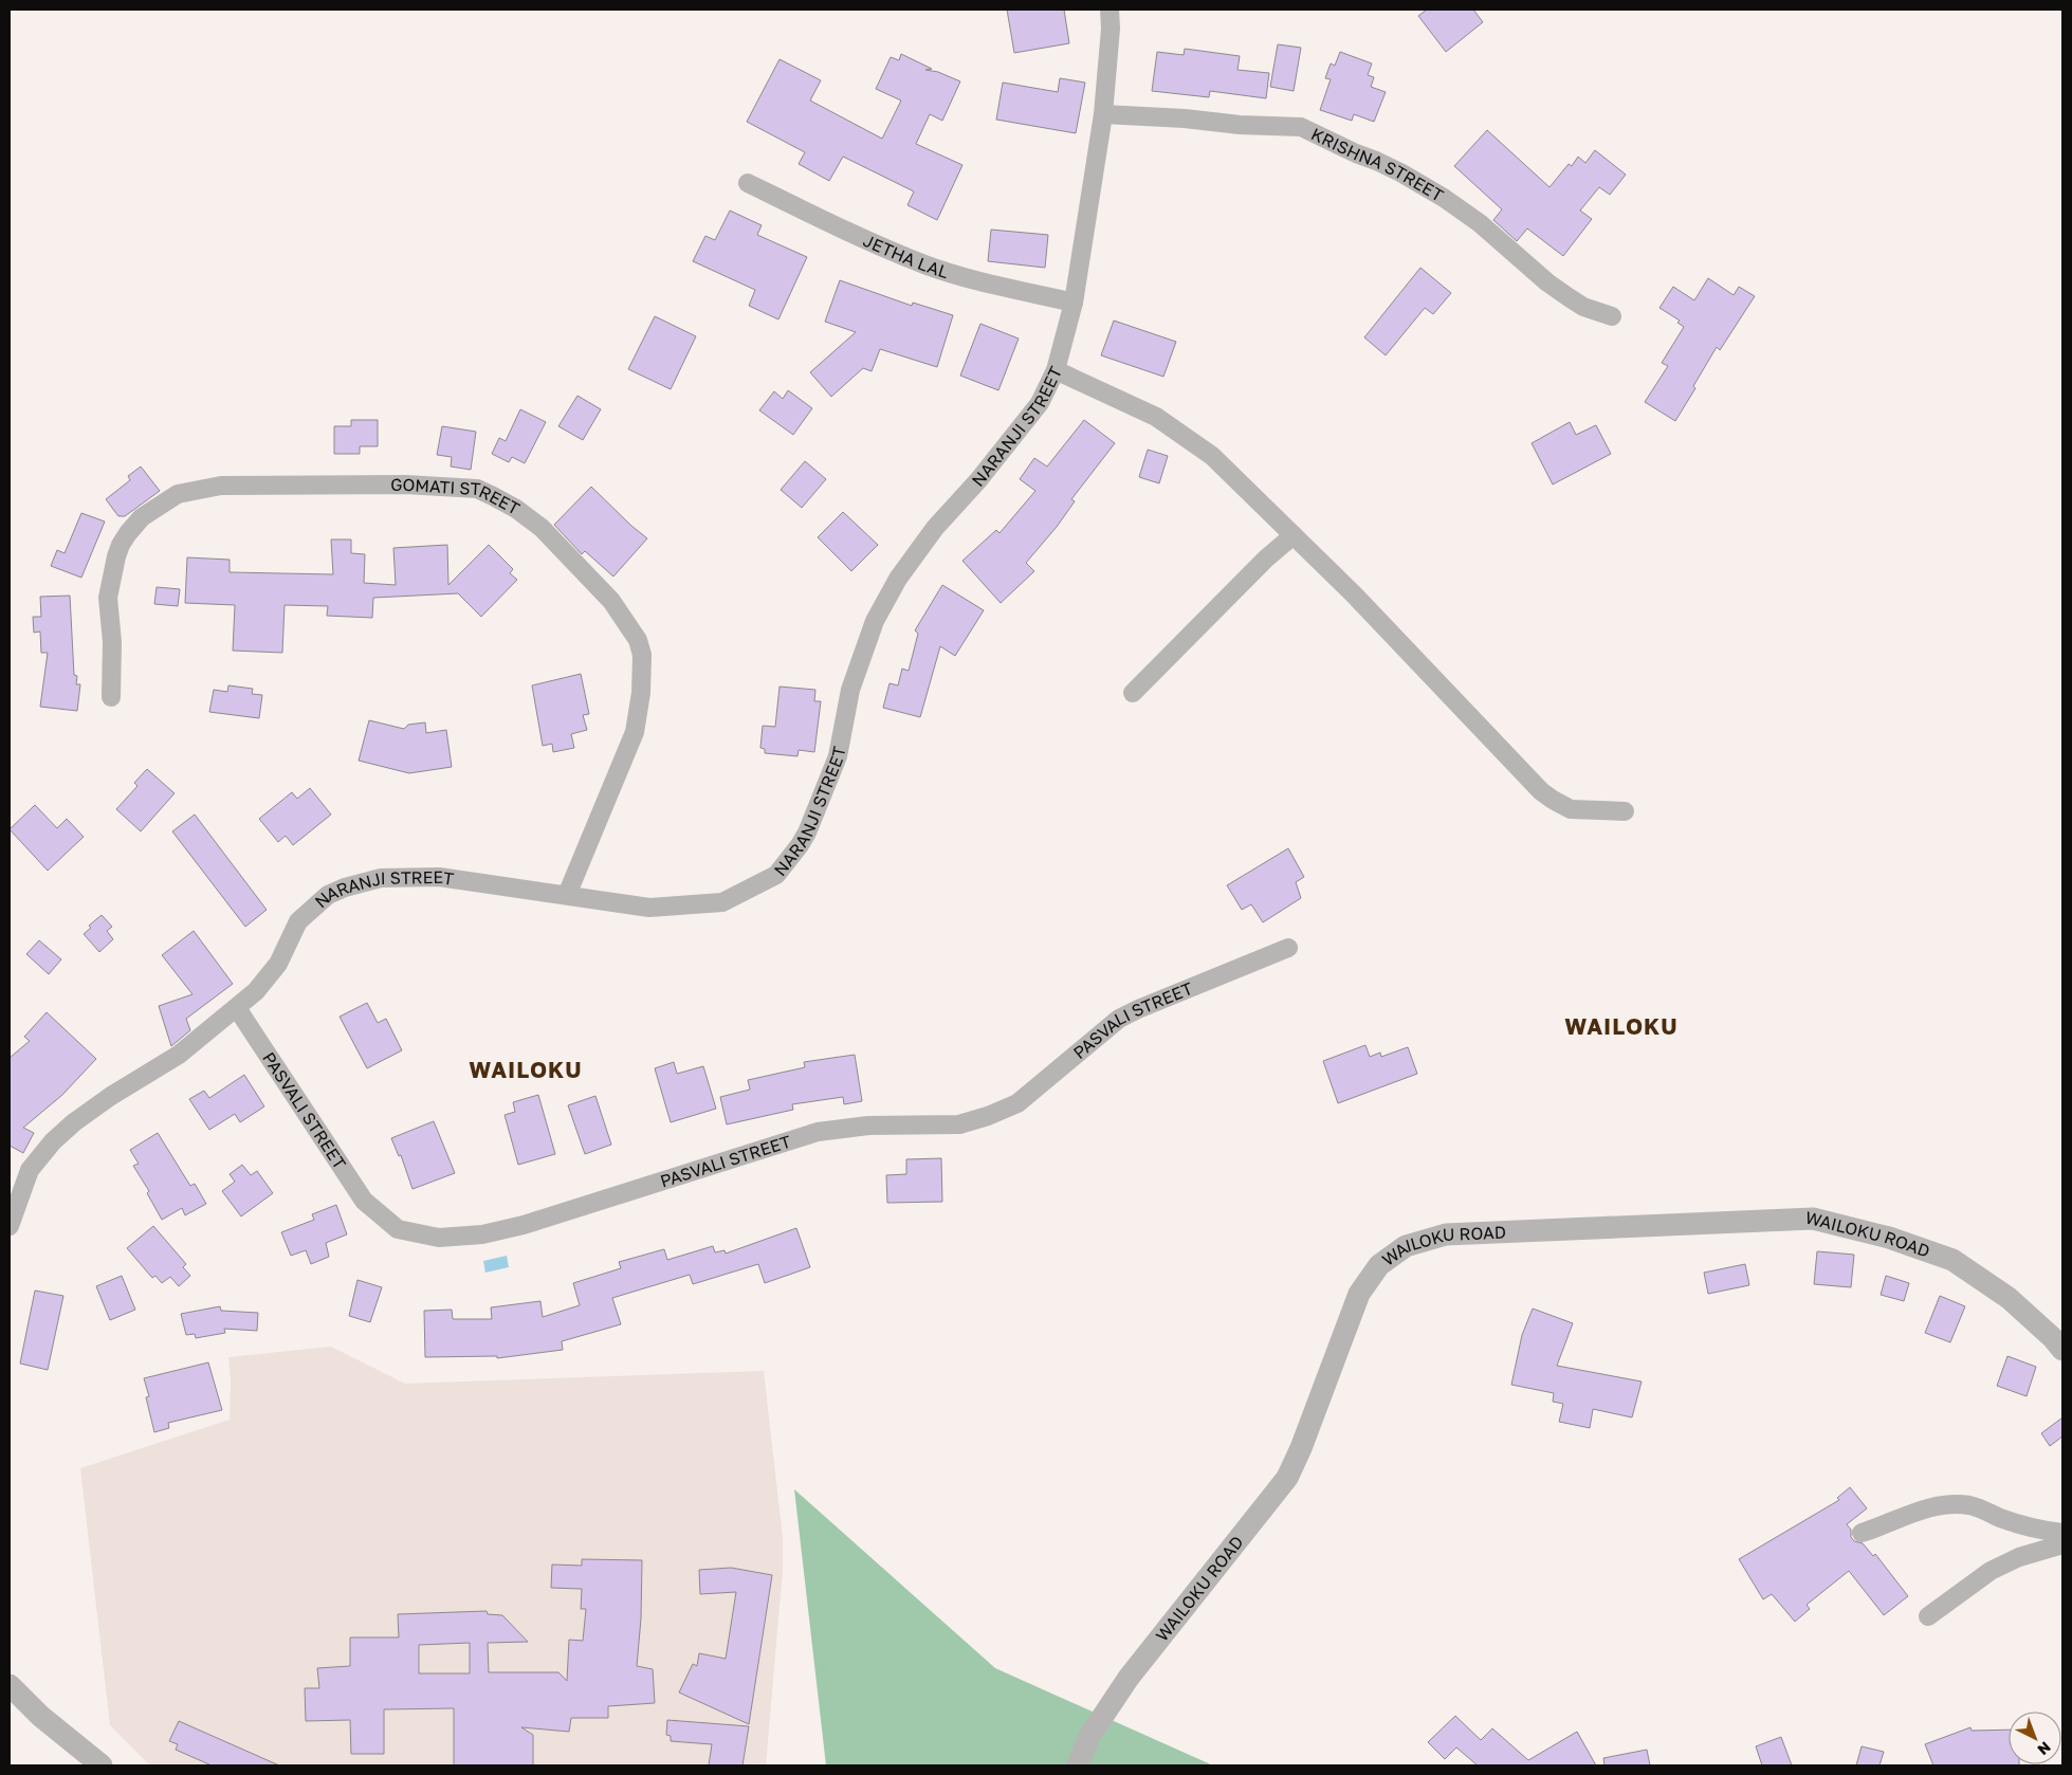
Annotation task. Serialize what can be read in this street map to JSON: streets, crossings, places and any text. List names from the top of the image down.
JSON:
{
  "streets": {
    "street": [
      "KRISHNA STREET",
      "JETHA LAL",
      "NARANJI STREET",
      "GOMATI STREET",
      "PASVALI STREET",
      "WAILOKU ROAD"
    ]
  },
  "crossings": [
    ["KRISHNA STREET", "NARANJI STREET"],
    ["JETHA LAL", "NARANJI STREET"],
    ["NARANJI STREET", "GOMATI STREET"],
    ["NARANJI STREET", "PASVALI STREET"]
  ],
  "districts": ["WAILOKU", "WAILOKU"],
  "north": "bottom right"
}
